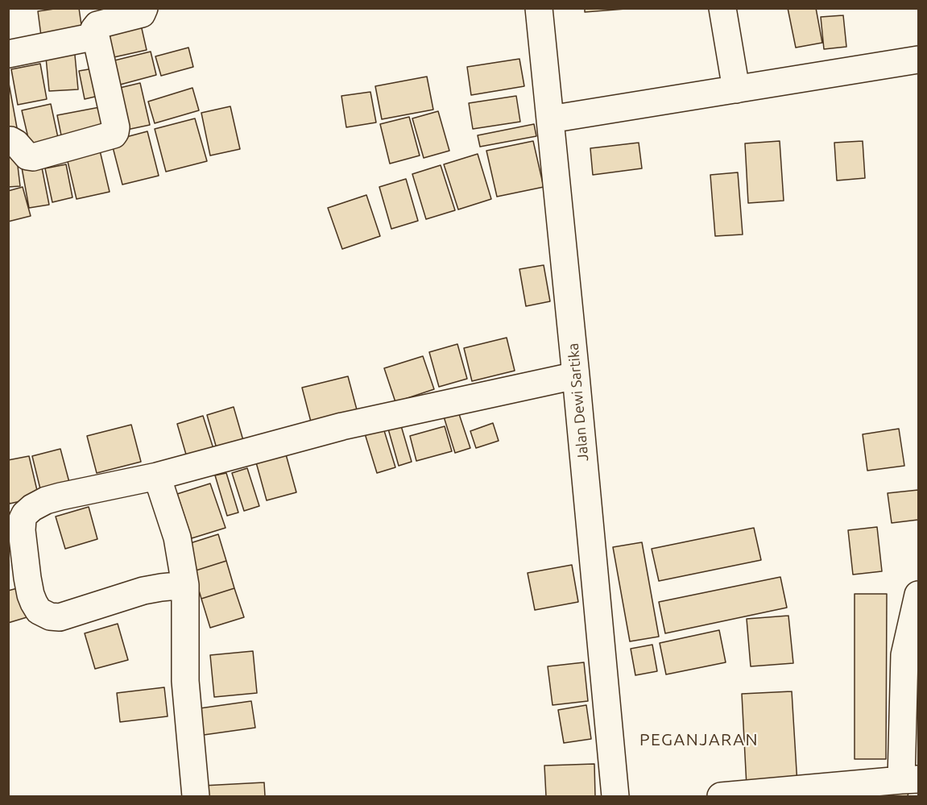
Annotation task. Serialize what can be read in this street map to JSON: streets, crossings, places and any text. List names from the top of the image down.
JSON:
{
  "streets": {
    "street": ["Jalan Dewi Sartika"]
  },
  "districts": ["PEGANJARAN"]
}
